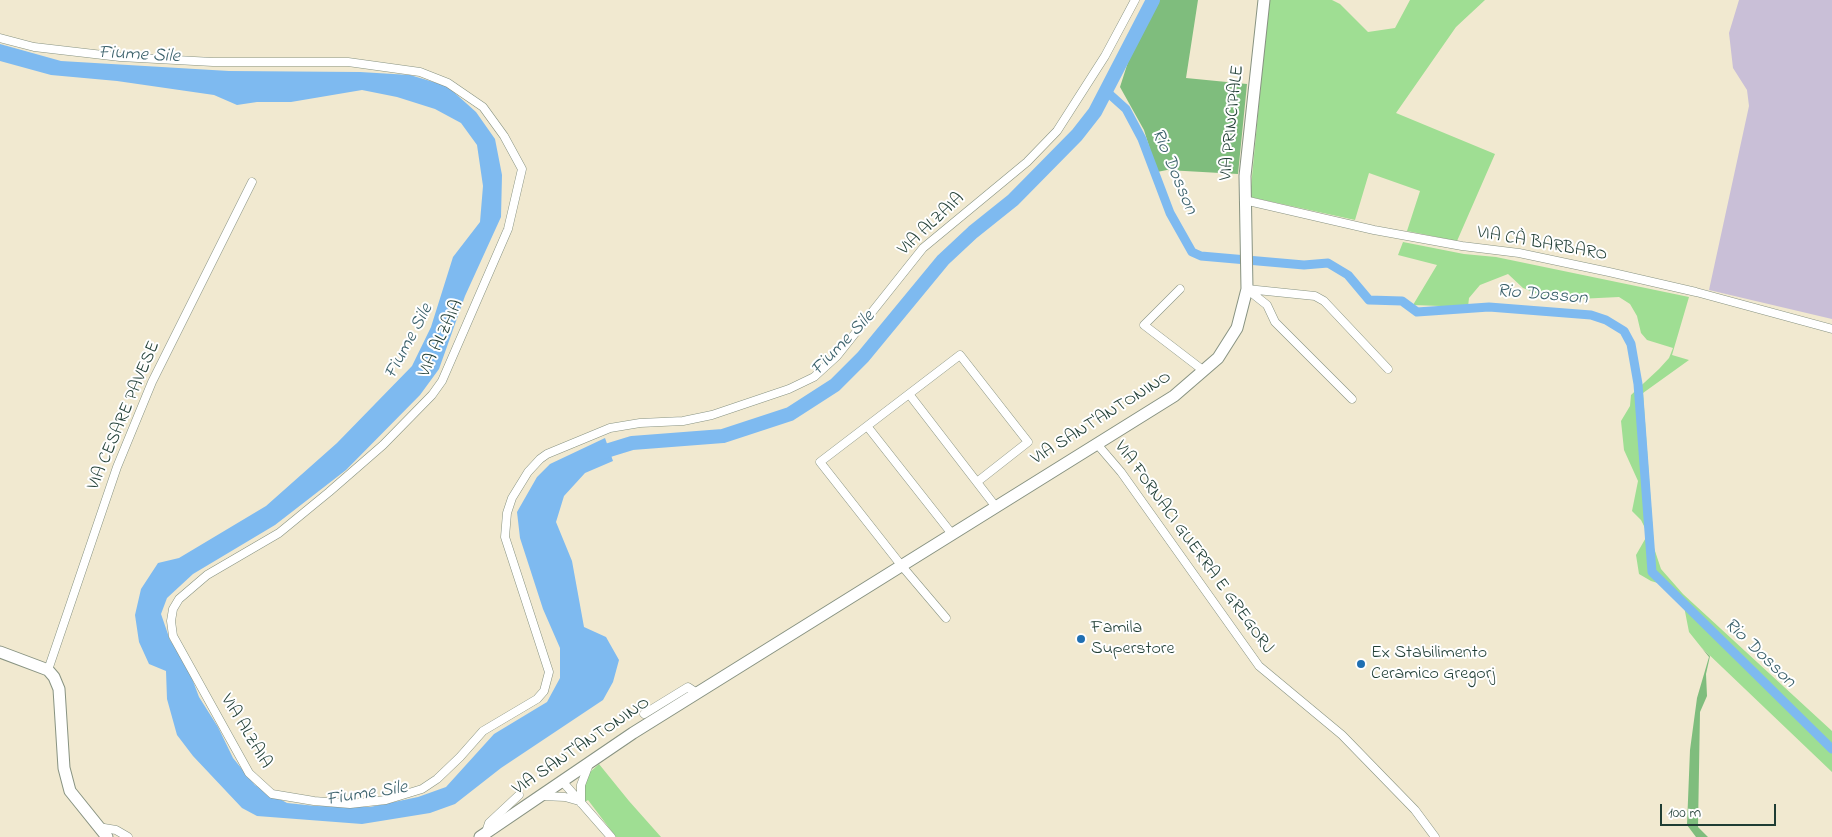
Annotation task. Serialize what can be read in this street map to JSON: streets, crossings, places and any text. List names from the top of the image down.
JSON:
{
  "streets": {
    "main road": ["VIA PRINCIPALE", "VIA SANT'ANTONINO"],
    "street": [
      "VIA ALZAIA",
      "VIA CÀ BARBARO",
      "VIA CESARE PAVESE",
      "VIA FORNACI GUERRA E GREGORJ"
    ]
  },
  "crossings": [
    ["VIA PRINCIPALE", "VIA CÀ BARBARO"],
    ["VIA PRINCIPALE", "VIA SANT'ANTONINO"],
    ["VIA SANT'ANTONINO", "VIA FORNACI GUERRA E GREGORJ"]
  ],
  "water": ["Fiume Sile", "Rio Dosson"],
  "places": ["Famila Superstore", "Ex Stabilimento Ceramico Gregorj"],
  "scale_bar": "100 m"
}
